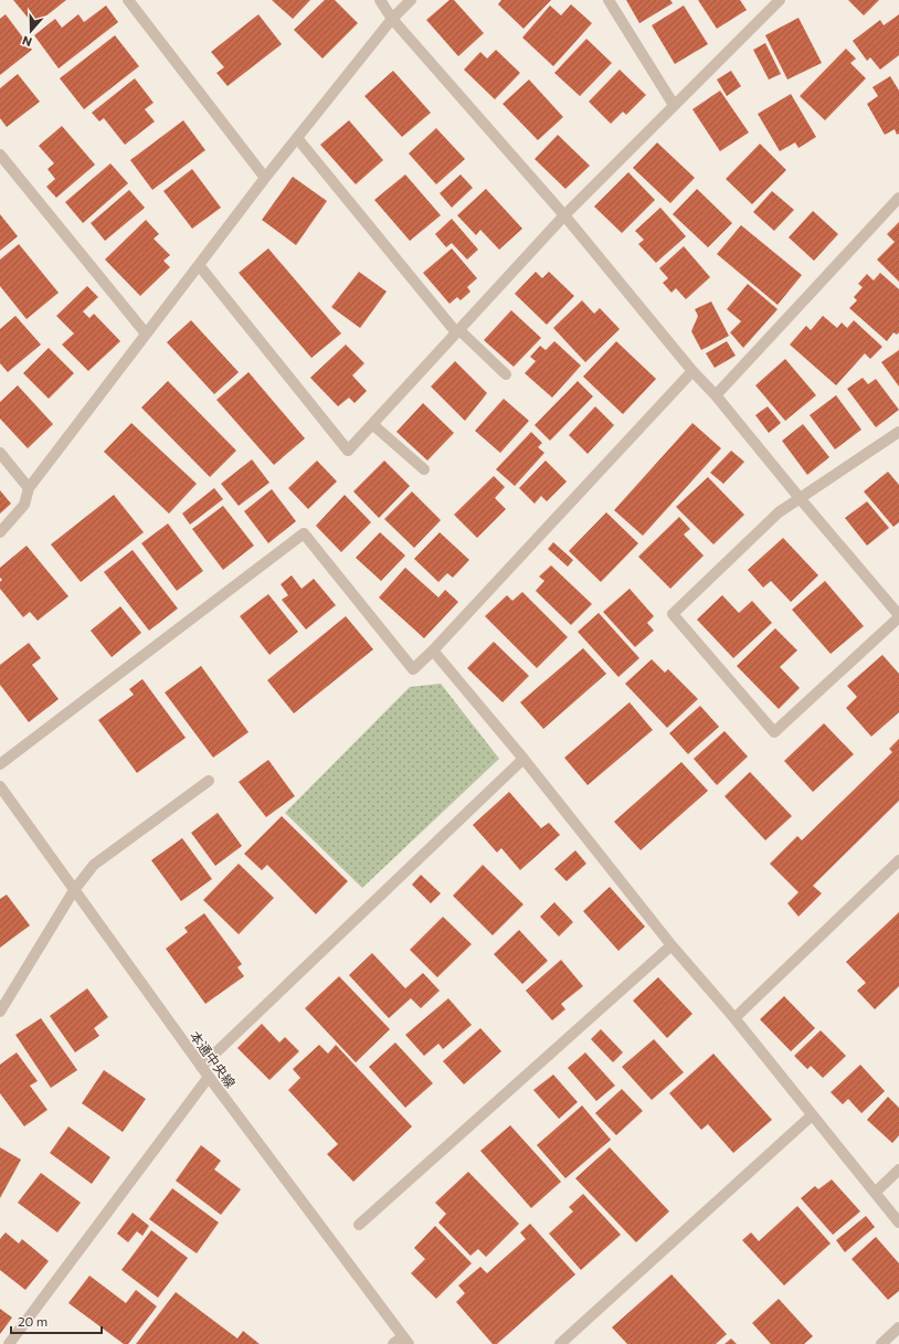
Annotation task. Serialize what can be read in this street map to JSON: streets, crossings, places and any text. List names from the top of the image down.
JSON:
{
  "streets": {
    "street": ["本通中央線"]
  },
  "scale_bar": "20 m",
  "north": "bottom"
}
